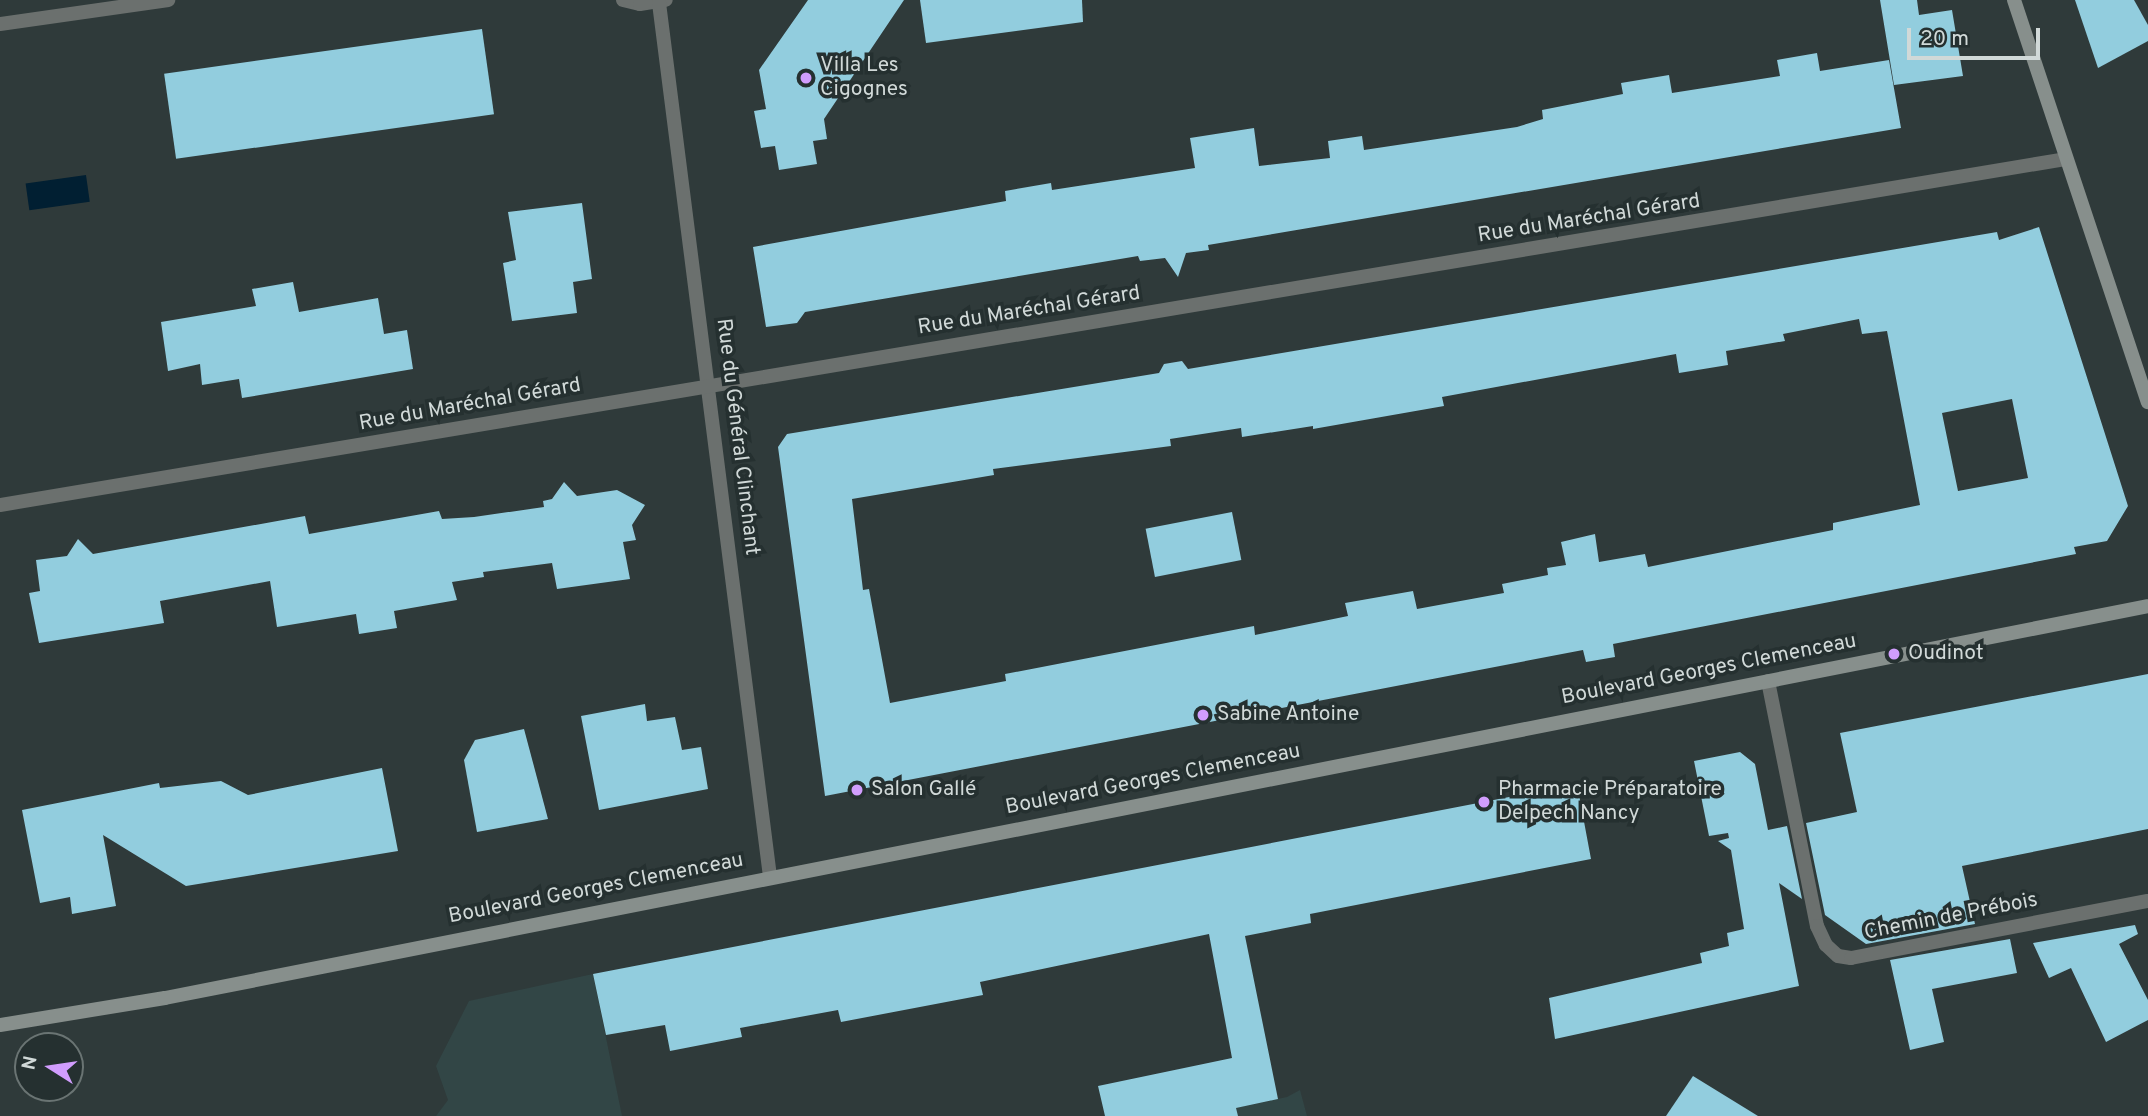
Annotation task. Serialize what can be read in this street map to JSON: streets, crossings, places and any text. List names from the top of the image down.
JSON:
{
  "streets": {
    "main road": ["Boulevard Georges Clemenceau"],
    "street": ["Rue du Maréchal Gérard", "Rue du Général Clinchant", "Chemin de Prébois"]
  },
  "crossings": [
    ["Rue du Maréchal Gérard", "Rue du Général Clinchant"],
    ["Rue du Général Clinchant", "Boulevard Georges Clemenceau"],
    ["Boulevard Georges Clemenceau", "Chemin de Prébois"]
  ],
  "places": [
    "Villa Les Cigognes",
    "Oudinot",
    "Sabine Antoine",
    "Salon Gallé",
    "Pharmacie Préparatoire Delpech Nancy"
  ],
  "scale_bar": "20 m",
  "north": "left"
}
